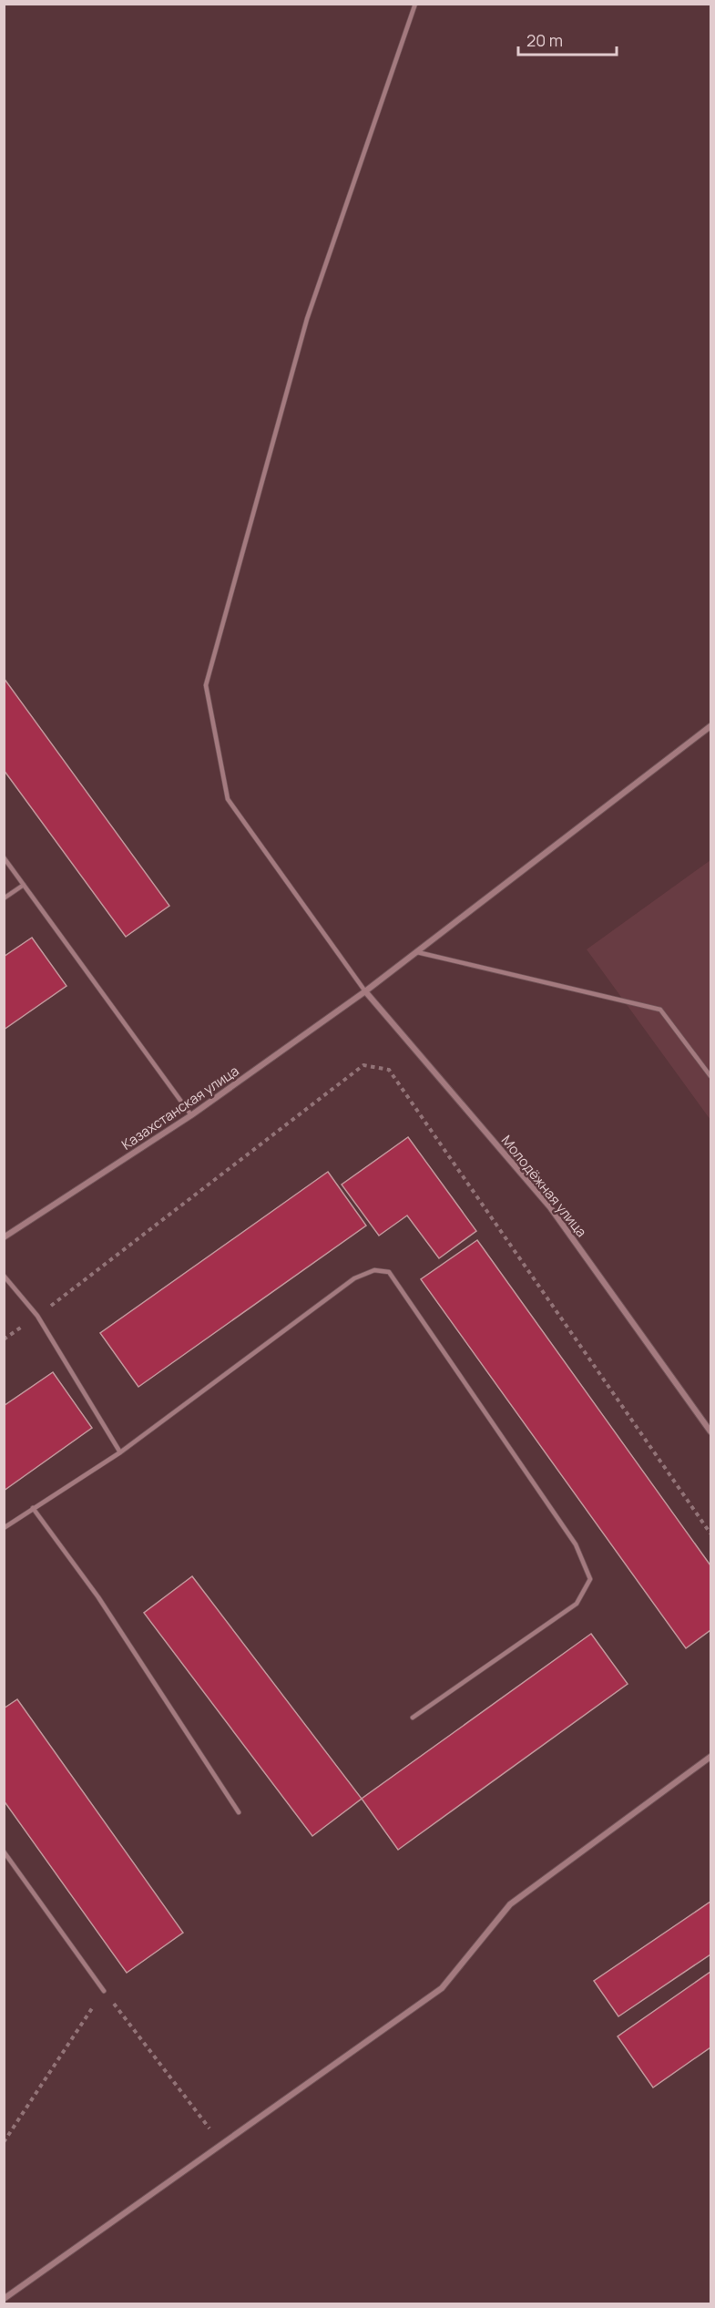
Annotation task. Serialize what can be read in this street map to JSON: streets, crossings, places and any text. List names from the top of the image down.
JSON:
{
  "streets": {
    "street": ["Казахстанская улица", "Молодёжная улица"]
  },
  "crossings": [
    ["Казахстанская улица", "Молодёжная улица"]
  ],
  "scale_bar": "20 m"
}
